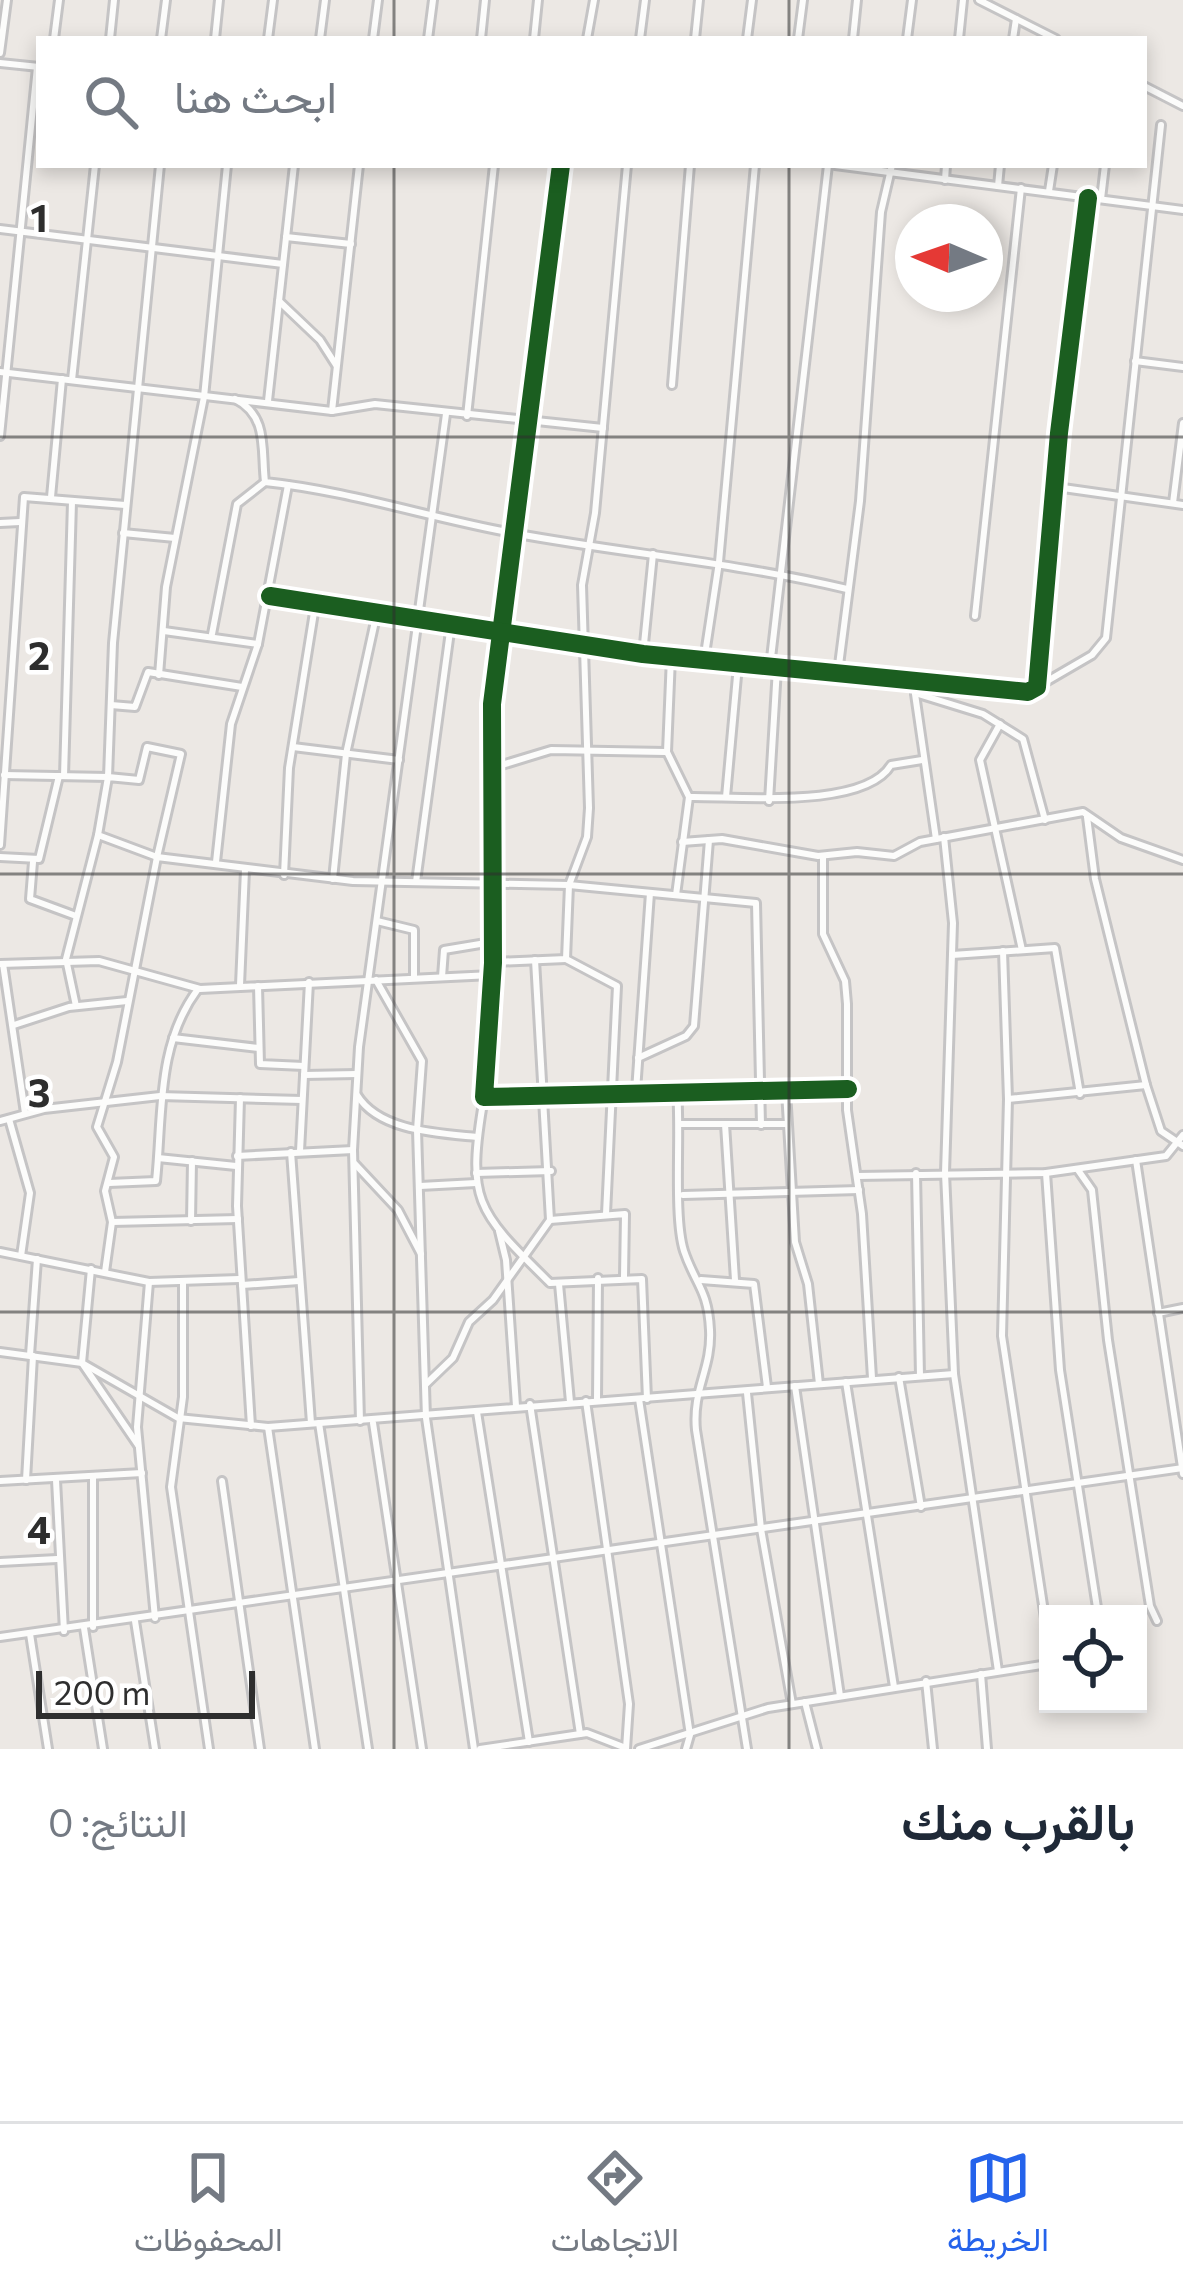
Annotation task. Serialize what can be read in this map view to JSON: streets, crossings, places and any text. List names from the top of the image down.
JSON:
{
  "scale_bar": "200 m",
  "north": "left",
  "page": {
    "search": "ابحث هنا",
    "scale": "200 m",
    "heading": ["بالقرب منك", "النتائج: 0"],
    "nav": ["الخريطة", "الاتجاهات", "المحفوظات"]
  },
  "grid": {
    "rows": [
      "1",
      "2",
      "3",
      "4"
    ]
  }
}
